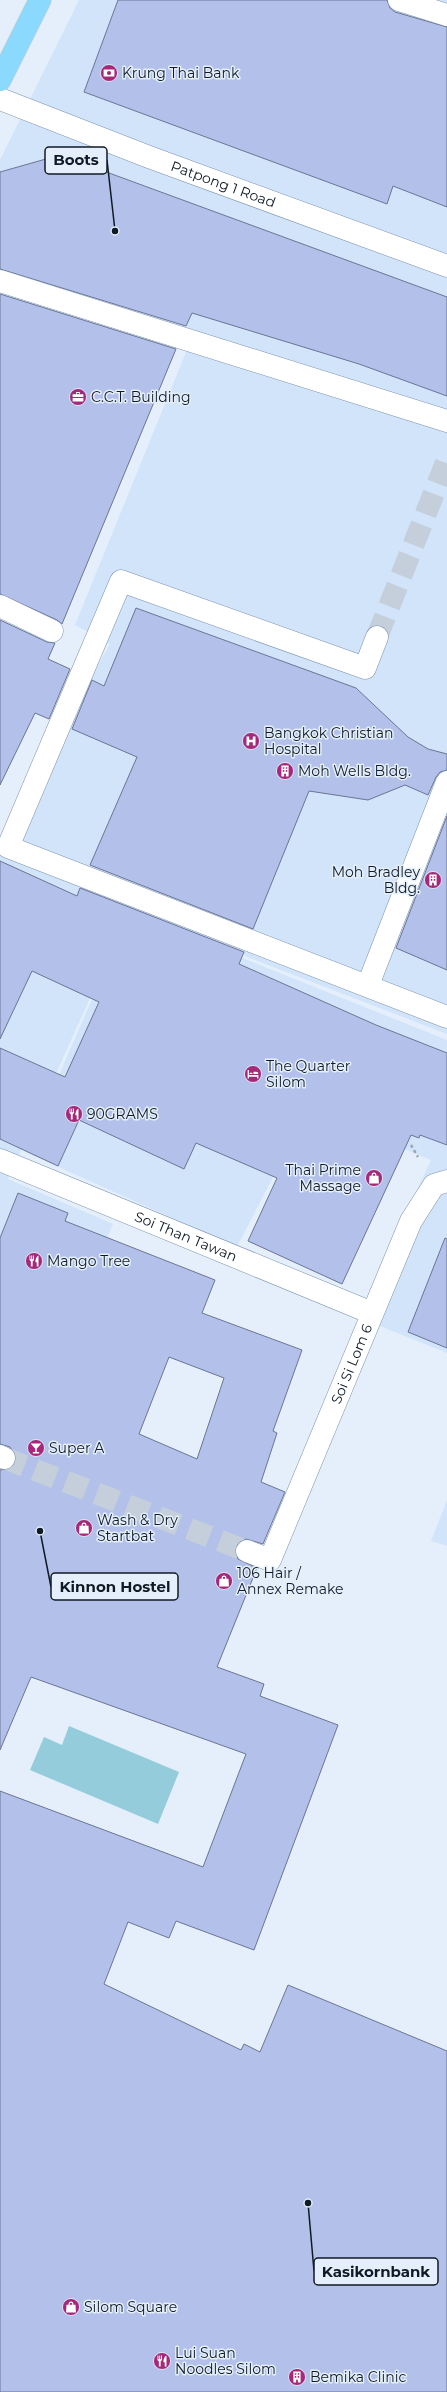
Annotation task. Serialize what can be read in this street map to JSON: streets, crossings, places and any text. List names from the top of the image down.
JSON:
{
  "streets": {
    "street": ["Patpong 1 Road", "Soi Than Tawan", "Soi Si Lom 6"]
  },
  "crossings": [
    ["Soi Than Tawan", "Soi Si Lom 6"]
  ],
  "places": {
    "bank": ["Krung Thai Bank"],
    "other": ["Boots", "Kinnon Hostel", "Kasikornbank"],
    "office": ["C.C.T. Building"],
    "hospital": ["Bangkok Christian Hospital"],
    "building": ["Moh Wells Bldg.", "Moh Bradley Bldg.", "Bemika Clinic"],
    "hotel": ["The Quarter Silom"],
    "restaurant": ["90GRAMS", "Mango Tree", "Lui Suan Noodles Silom"],
    "shop": [
      "Thai Prime Massage",
      "Wash & Dry Startbat",
      "106 Hair / Annex Remake",
      "Silom Square"
    ],
    "bar": ["Super A"]
  }
}
